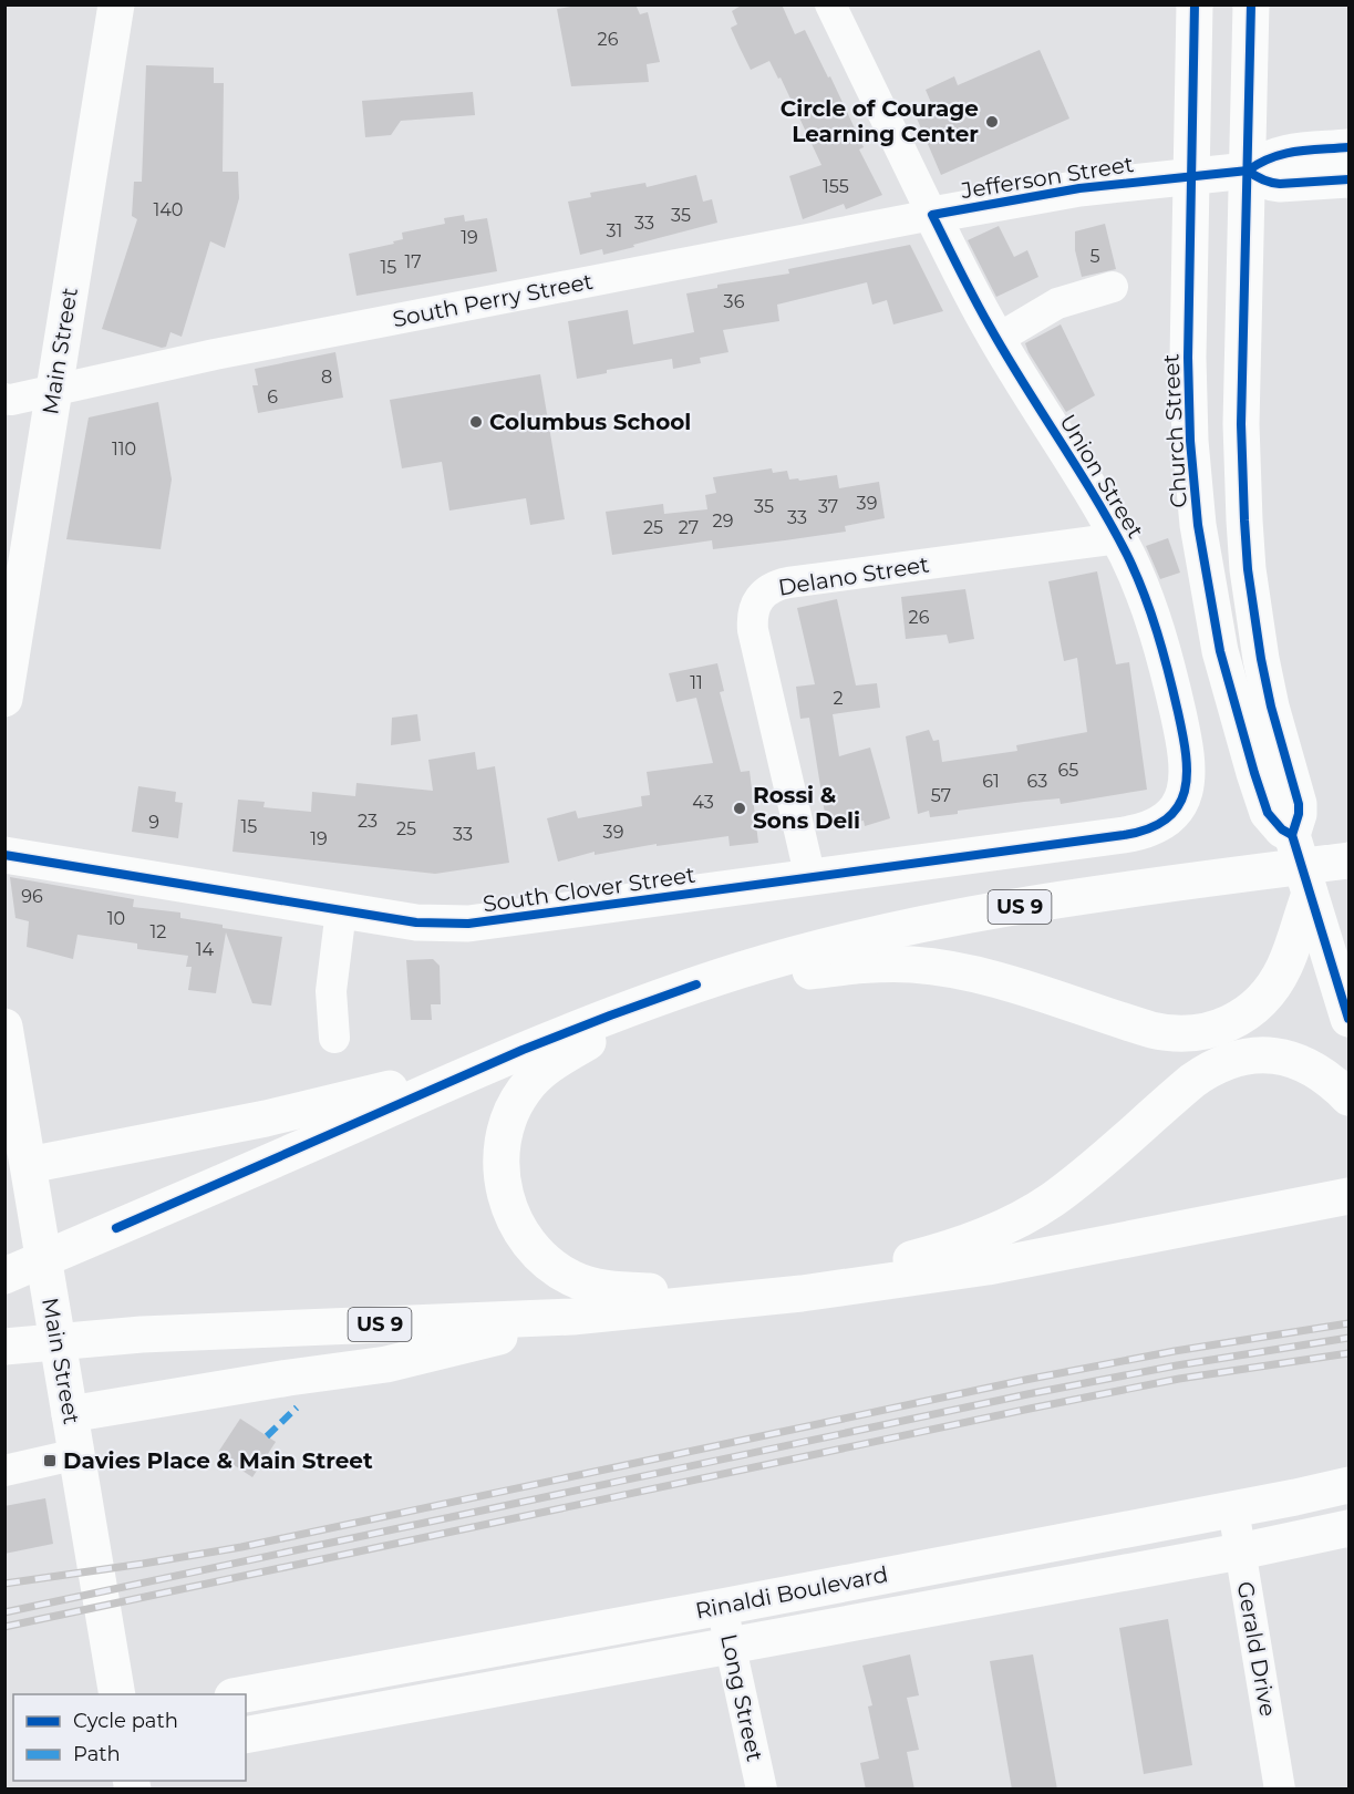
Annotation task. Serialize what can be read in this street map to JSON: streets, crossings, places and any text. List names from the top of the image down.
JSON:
{
  "streets": {
    "main road": [
      "Jefferson Street",
      "Main Street",
      "Church Street",
      "Union Street",
      "South Clover Street",
      "US 9",
      "Rinaldi Boulevard"
    ],
    "street": [
      "South Perry Street",
      "Delano Street",
      "Gerald Drive",
      "Long Street"
    ]
  },
  "crossings": [
    ["Jefferson Street", "South Perry Street"],
    ["Jefferson Street", "Church Street"],
    ["Jefferson Street", "Union Street"],
    ["South Perry Street", "Main Street"],
    ["South Perry Street", "Union Street"],
    ["Union Street", "Delano Street"],
    ["Union Street", "South Clover Street"],
    ["Delano Street", "South Clover Street"],
    ["Rinaldi Boulevard", "Gerald Drive"],
    ["Rinaldi Boulevard", "Long Street"]
  ],
  "places": {
    "other": ["Circle of Courage Learning Center", "Columbus School", "Rossi & Sons Deli"],
    "transit": ["Davies Place & Main Street"]
  },
  "house_numbers": [
    "26",
    "155",
    "140",
    "35",
    "33",
    "31",
    "19",
    "5",
    "17",
    "15",
    "36",
    "8",
    "6",
    "110",
    "39",
    "35",
    "37",
    "33",
    "29",
    "25",
    "27",
    "26",
    "11",
    "2",
    "65",
    "61",
    "63",
    "57",
    "43",
    "23",
    "9",
    "15",
    "25",
    "39",
    "33",
    "19",
    "96",
    "10",
    "12",
    "14"
  ],
  "legend": ["Cycle path", "Path"]
}
